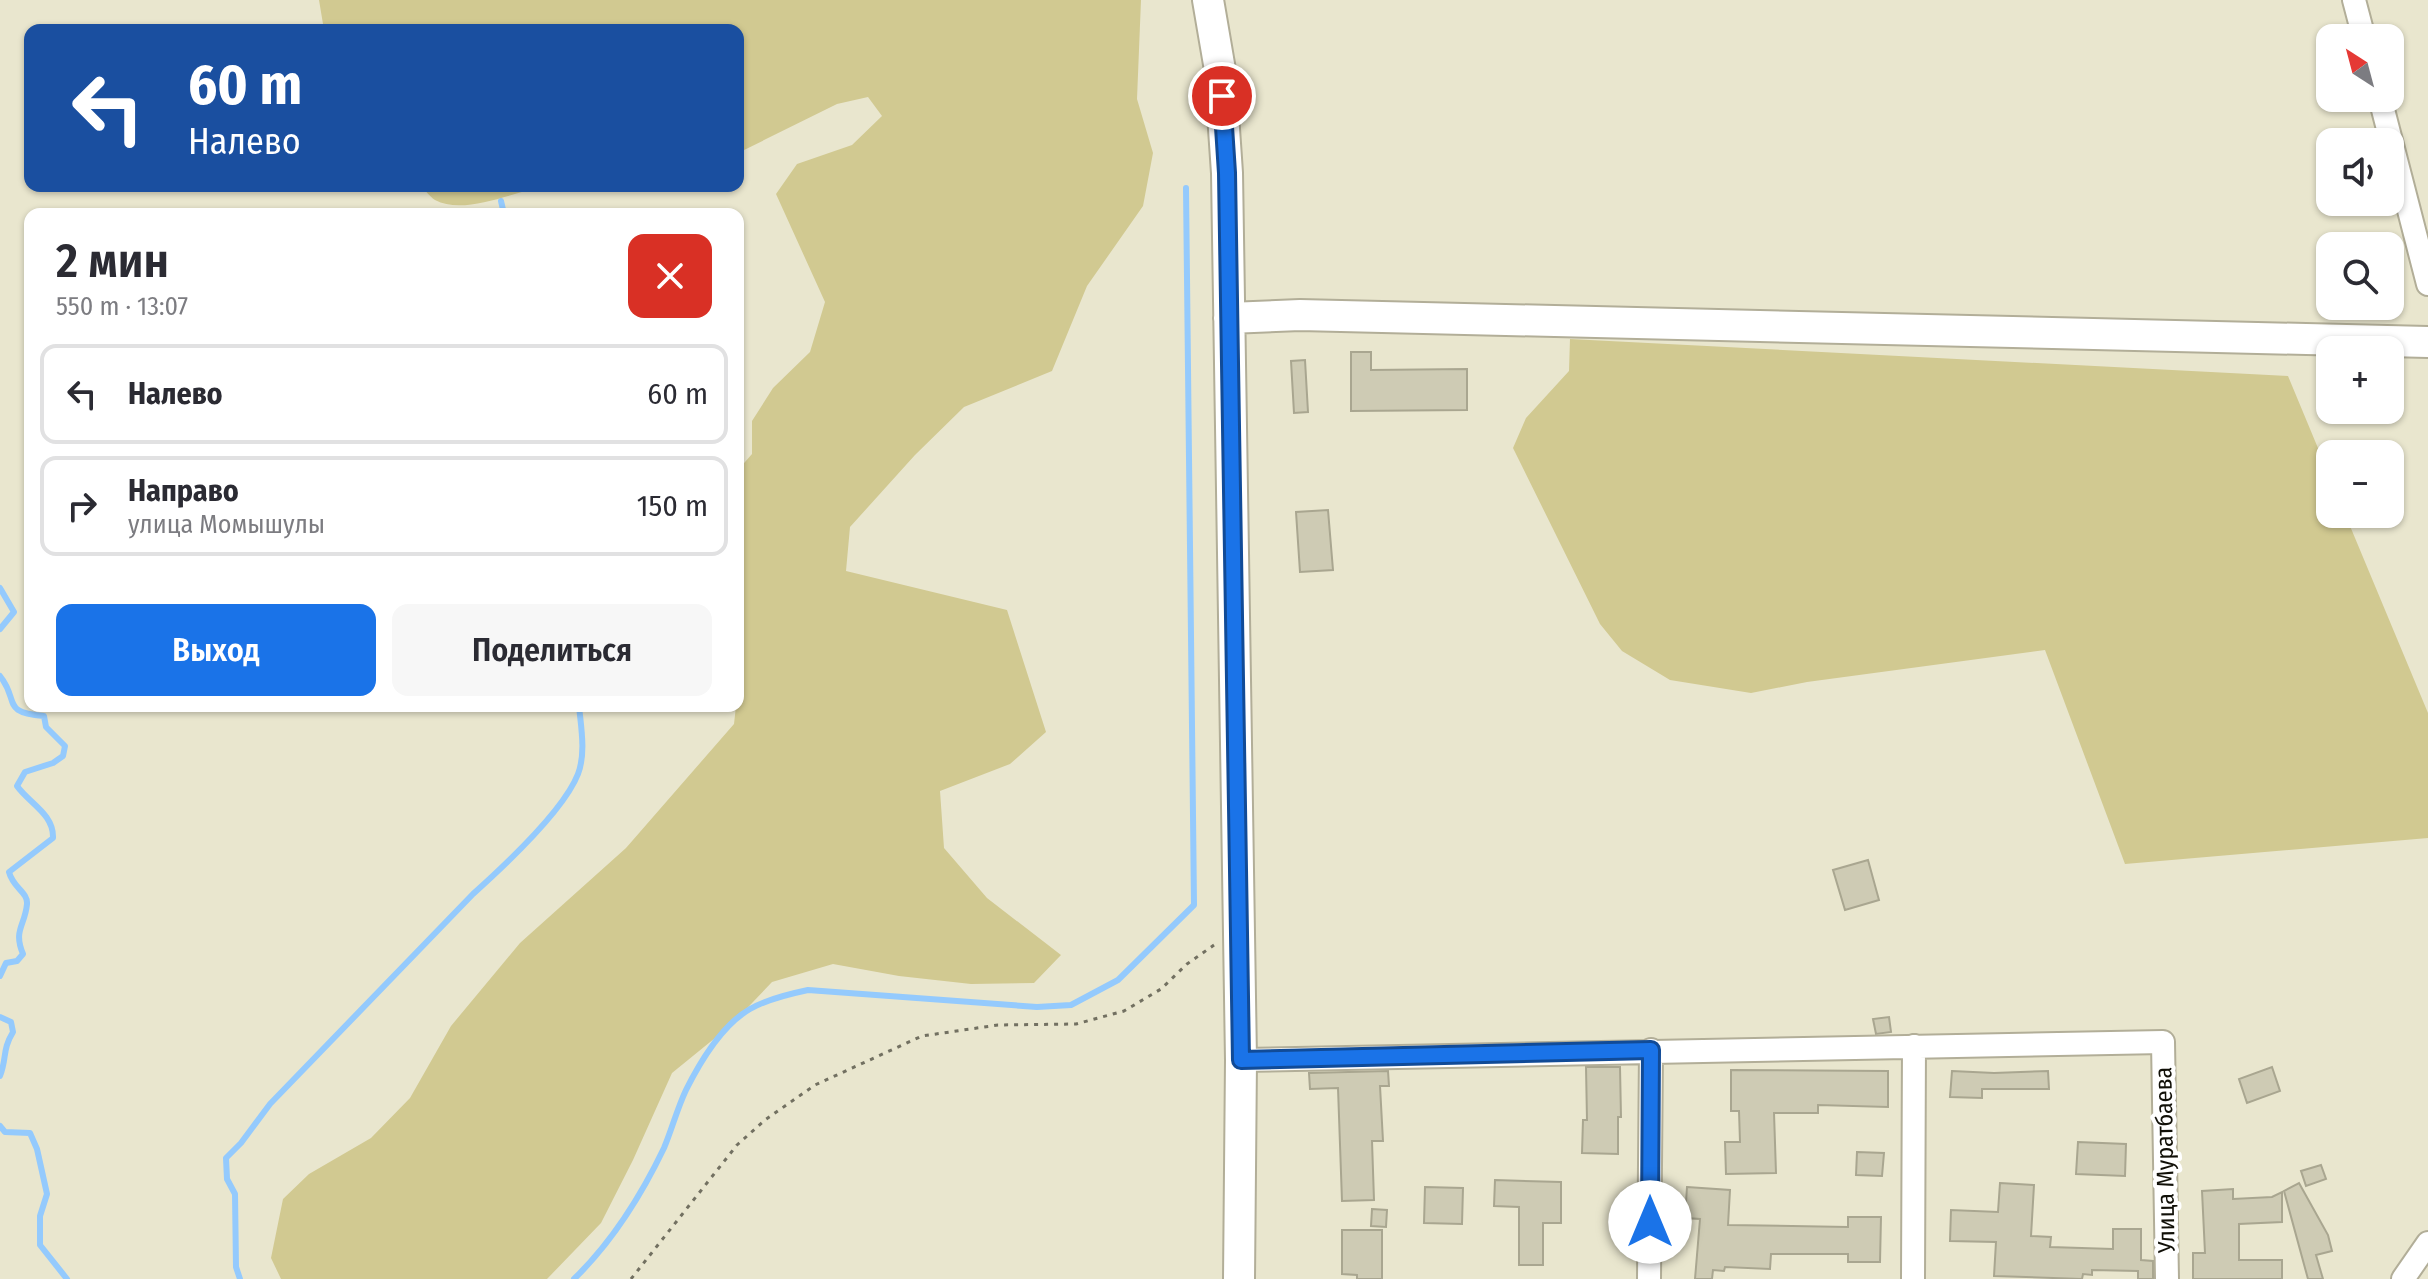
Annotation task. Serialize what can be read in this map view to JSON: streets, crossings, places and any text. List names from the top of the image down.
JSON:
{
  "streets": {
    "street": ["Улица Муратбаева"]
  },
  "north": "top left",
  "page": {
    "map_buttons": ["+", "−"],
    "turn": ["60 m", "Налево"],
    "heading": ["2 мин", "550 m · 13:07"],
    "list": [
      {
        "name": "Налево",
        "value": "60 m"
      },
      {
        "name": "Направо",
        "note": "улица Момышулы",
        "value": "150 m"
      }
    ],
    "buttons": ["Выход", "Поделиться"]
  }
}
